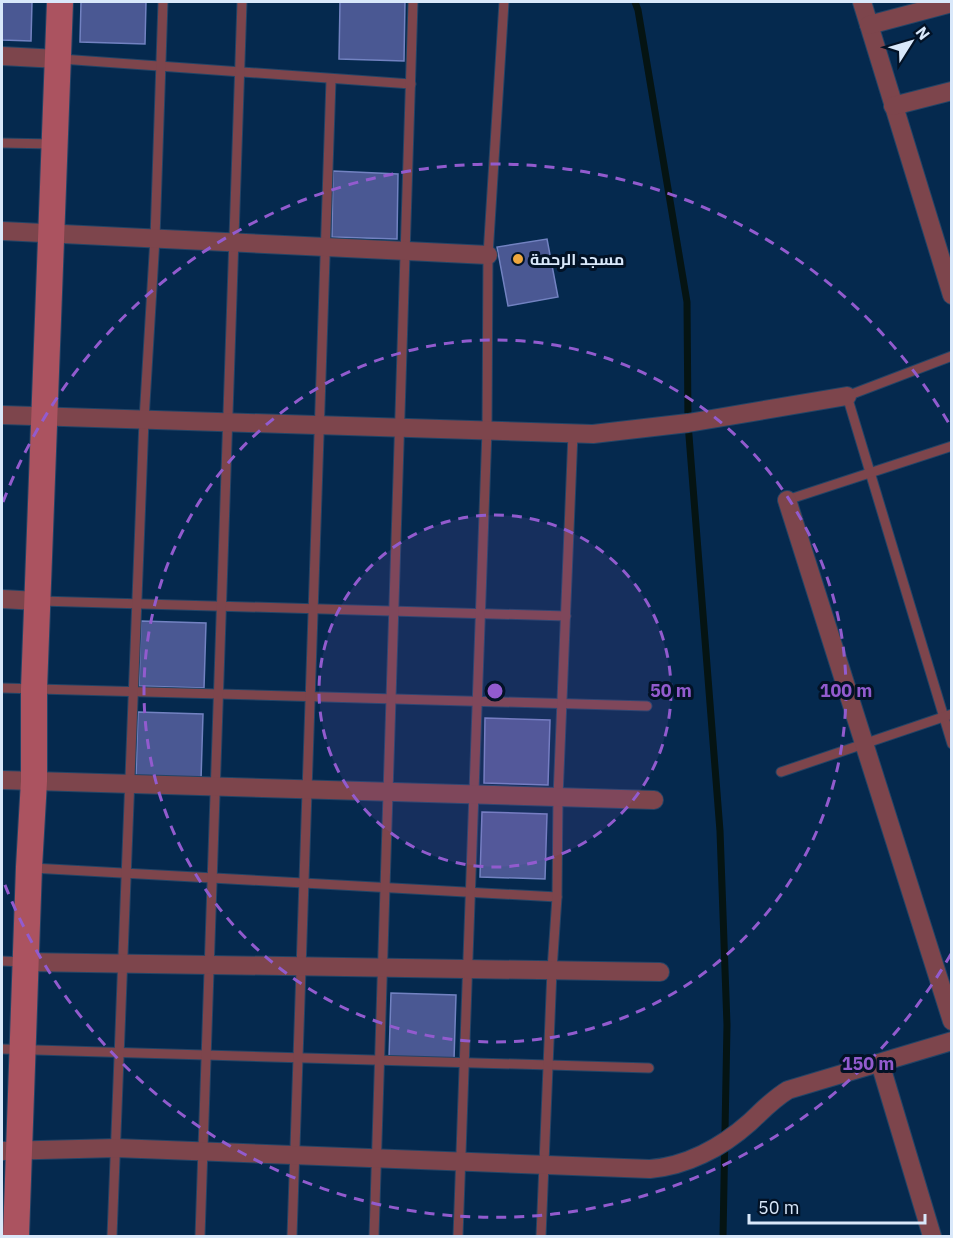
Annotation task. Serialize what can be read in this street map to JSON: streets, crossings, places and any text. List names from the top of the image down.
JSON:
{
  "places": ["مسجد الرحمة"],
  "scale_bar": "50 m",
  "north": "top right",
  "rings": ["50 m", "100 m", "150 m"]
}
